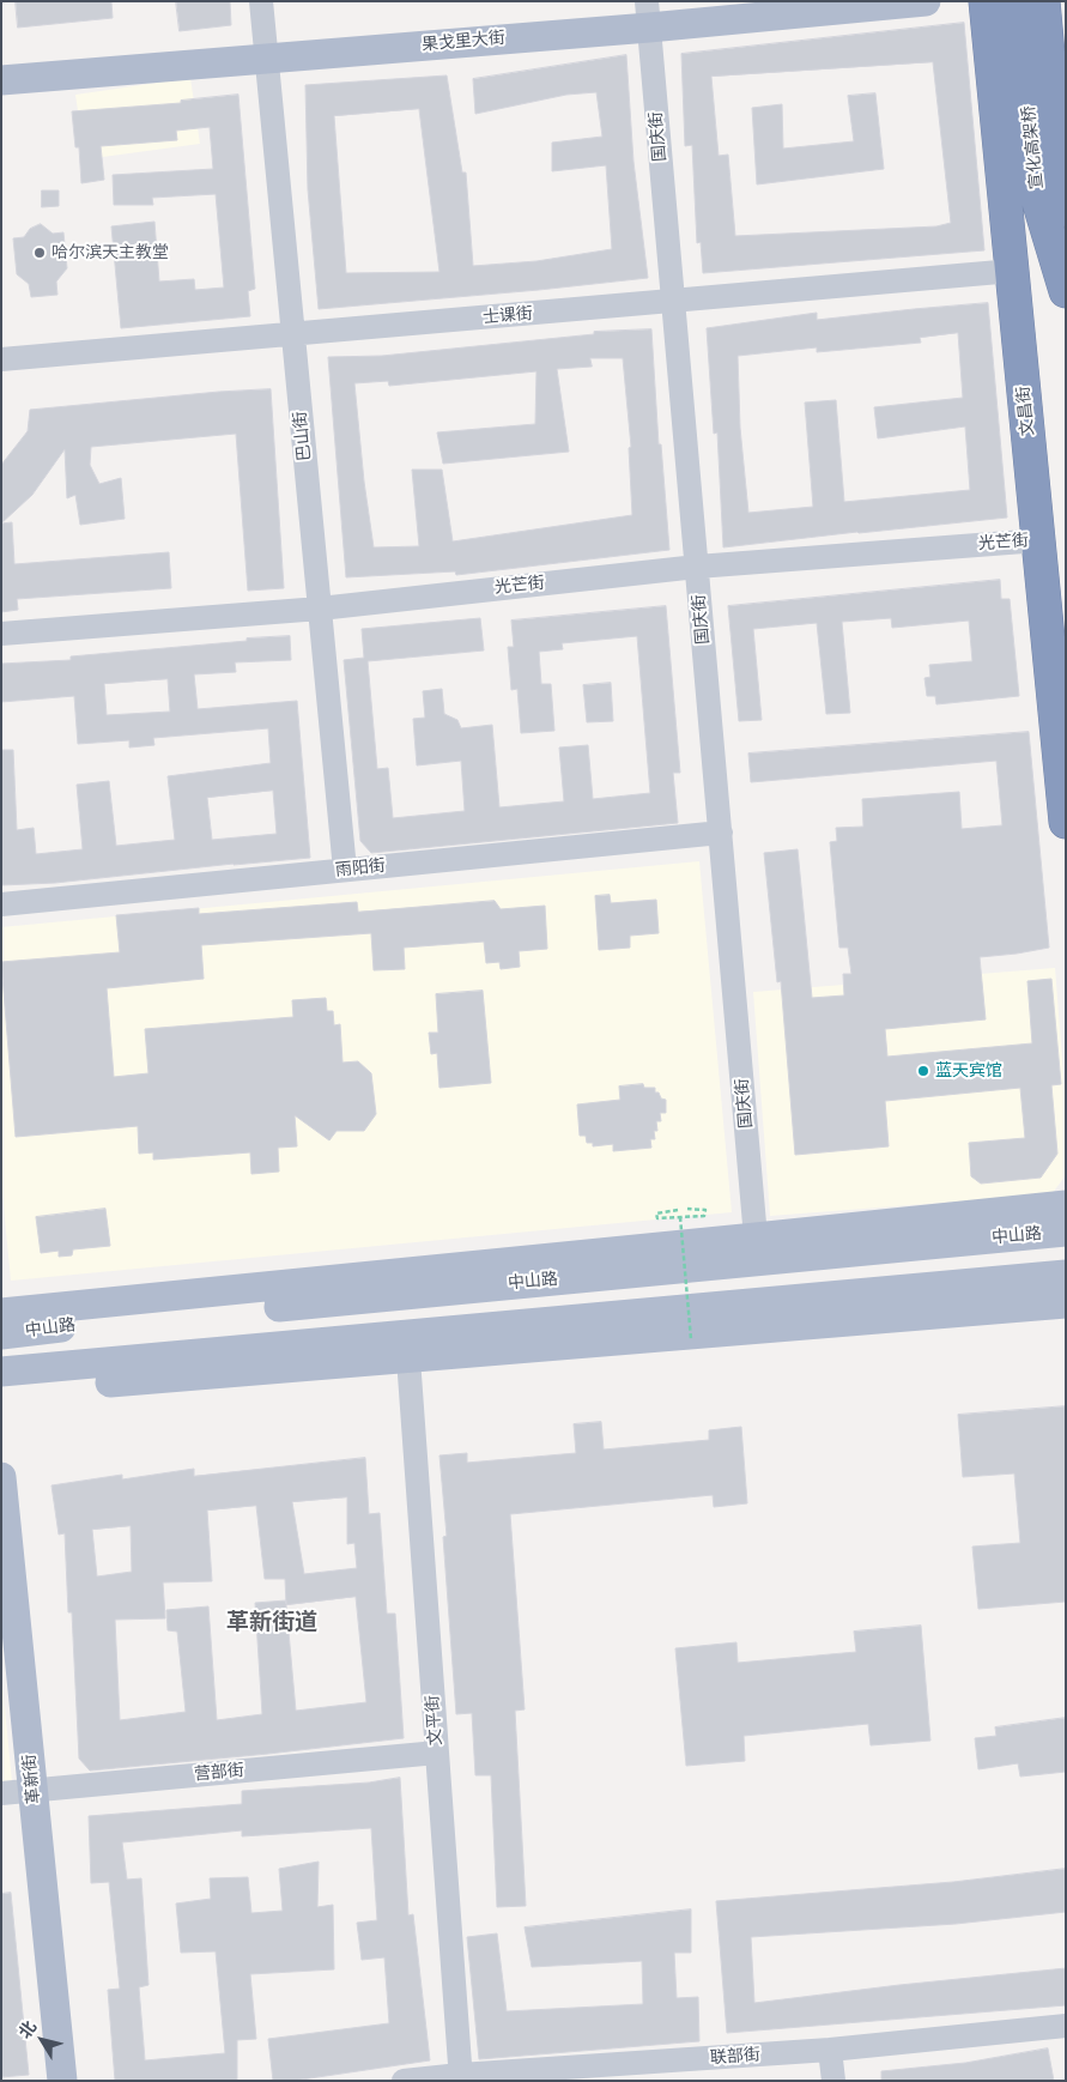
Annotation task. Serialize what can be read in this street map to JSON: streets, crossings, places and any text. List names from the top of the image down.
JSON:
{
  "streets": {
    "highway": ["宣化高架桥", "文昌街"],
    "main road": ["果戈里大街", "中山路", "革新街"],
    "street": [
      "国庆街",
      "士课街",
      "巴山街",
      "光芒街",
      "雨阳街",
      "文平街",
      "营部街",
      "联部街"
    ]
  },
  "crossings": [
    ["果戈里大街", "国庆街"],
    ["果戈里大街", "巴山街"],
    ["国庆街", "士课街"],
    ["国庆街", "光芒街"],
    ["国庆街", "雨阳街"],
    ["士课街", "文昌街"],
    ["士课街", "巴山街"],
    ["文昌街", "光芒街"],
    ["巴山街", "光芒街"],
    ["巴山街", "雨阳街"],
    ["文平街", "营部街"],
    ["文平街", "联部街"],
    ["营部街", "革新街"]
  ],
  "districts": ["革新街道"],
  "places": ["哈尔滨天主教堂", "蓝天宾馆"],
  "north": "top left"
}
